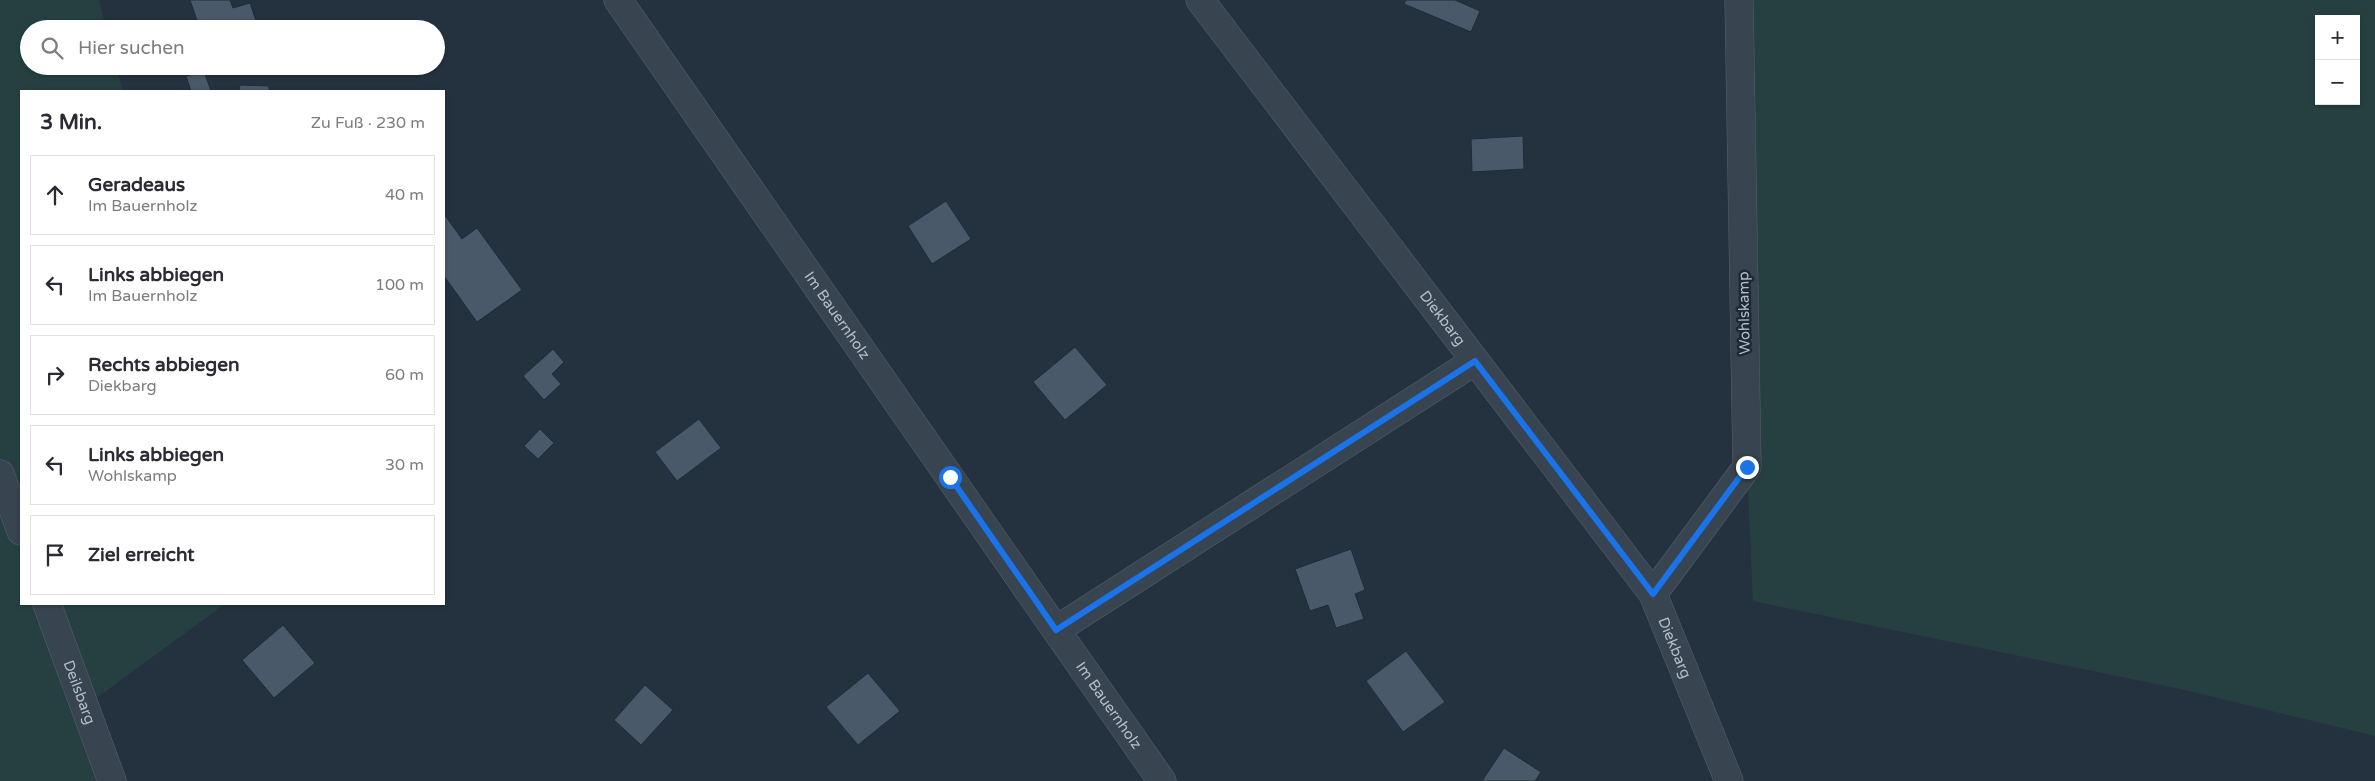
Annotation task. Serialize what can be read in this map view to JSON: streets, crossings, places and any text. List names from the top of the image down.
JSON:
{
  "streets": {
    "street": [
      "Wohlskamp",
      "Im Bauernholz",
      "Diekbarg",
      "Deilsbarg"
    ]
  },
  "crossings": [
    ["Wohlskamp", "Diekbarg"]
  ],
  "page": {
    "map_buttons": ["+", "−"],
    "search": "Hier suchen",
    "heading": ["3 Min.", "Zu Fuß · 230 m"],
    "list": [
      ["Geradeaus", "Im Bauernholz", "40 m"],
      ["Links abbiegen", "Im Bauernholz", "100 m"],
      ["Rechts abbiegen", "Diekbarg", "60 m"],
      ["Links abbiegen", "Wohlskamp", "30 m"],
      "Ziel erreicht"
    ]
  }
}
